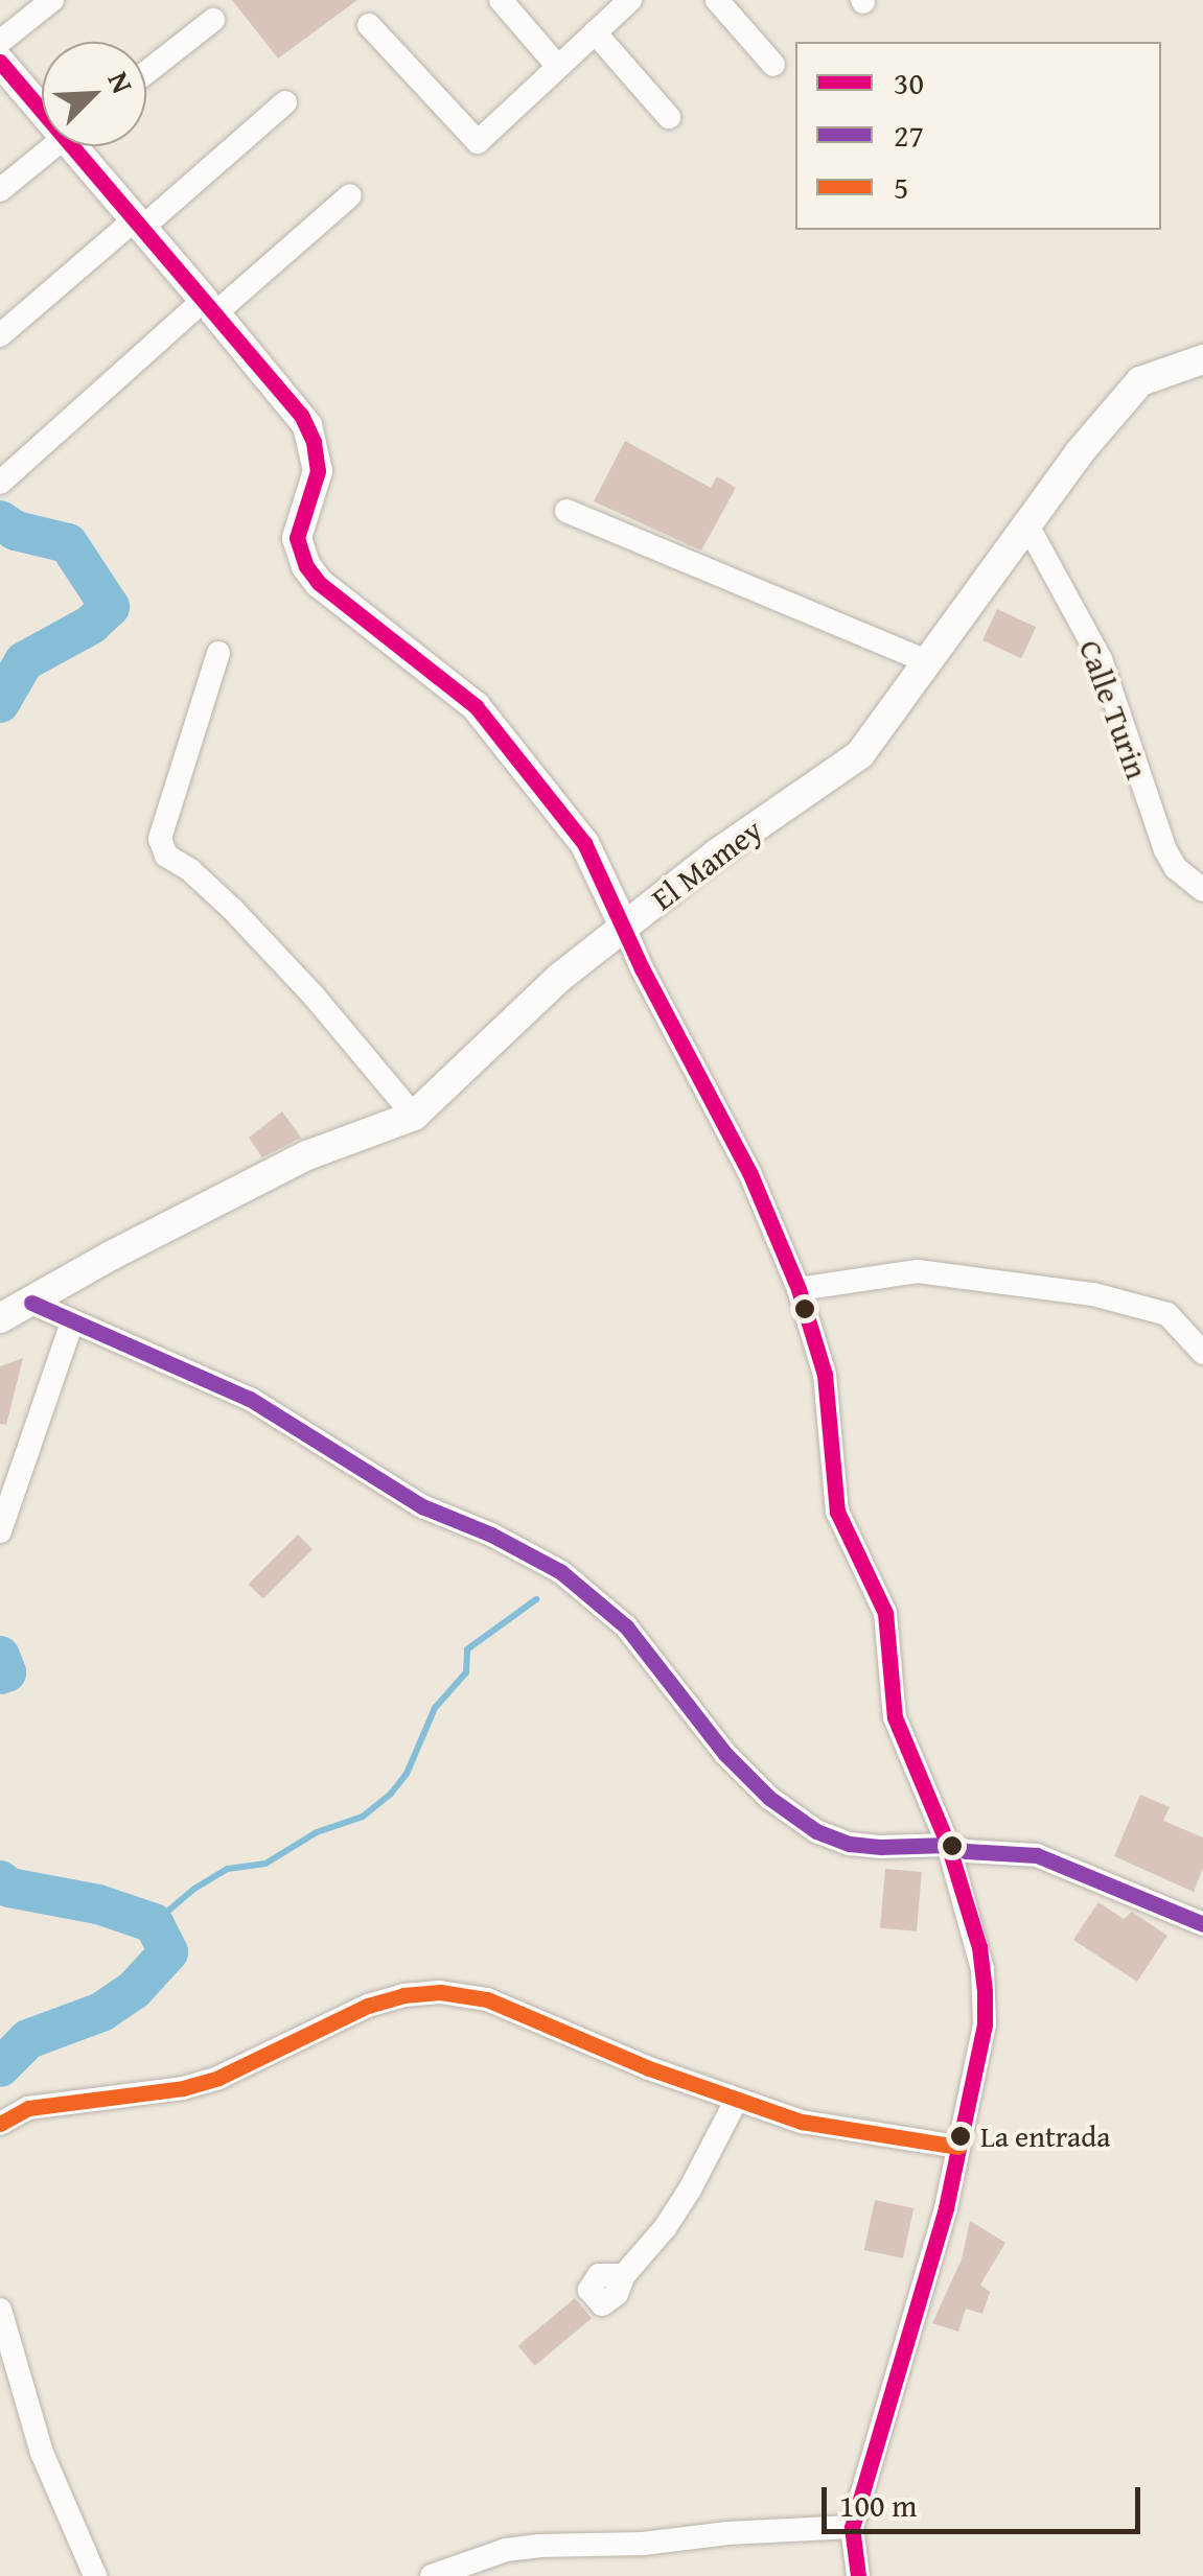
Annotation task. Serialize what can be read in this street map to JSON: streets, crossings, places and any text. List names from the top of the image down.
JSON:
{
  "streets": {
    "street": ["Calle Turin", "El Mamey"]
  },
  "crossings": [
    ["Calle Turin", "El Mamey"]
  ],
  "places": ["La entrada"],
  "lines": ["transit line 30", "transit line 27", "transit line 5"],
  "legend": ["30", "27", "5"],
  "scale_bar": "100 m",
  "north": "top right"
}
